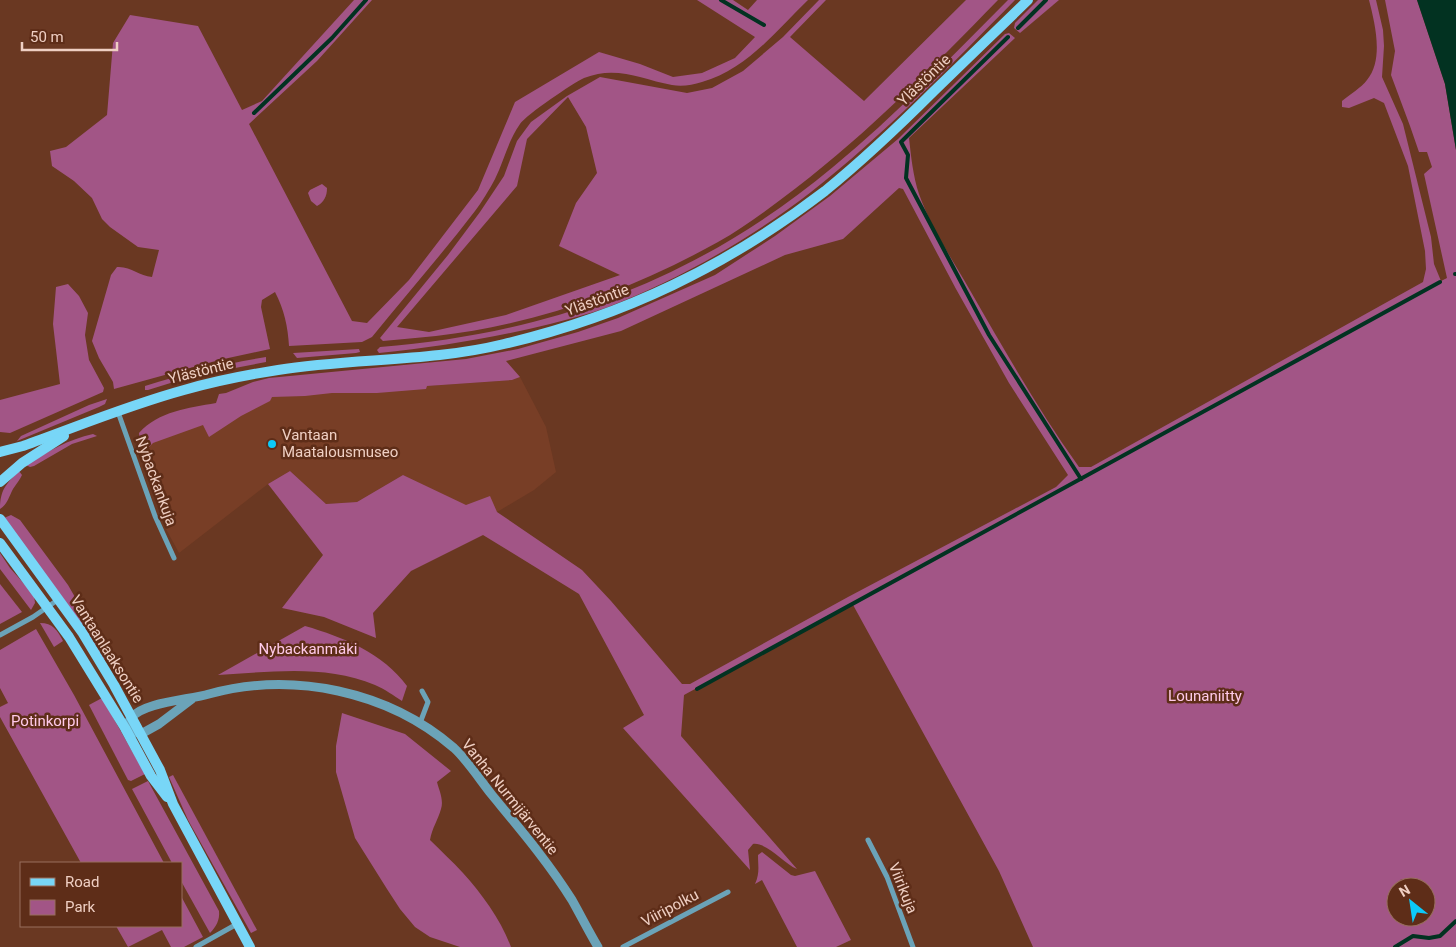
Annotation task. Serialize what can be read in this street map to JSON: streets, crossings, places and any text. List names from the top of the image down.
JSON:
{
  "streets": {
    "main road": ["Ylästöntie", "Vantaanlaaksontie"],
    "street": [
      "Nybackankuja",
      "Vanha Nurmijärventie",
      "Viirikuja",
      "Viiripolku"
    ]
  },
  "crossings": [
    ["Ylästöntie", "Nybackankuja"],
    ["Vantaanlaaksontie", "Vanha Nurmijärventie"]
  ],
  "parks": ["Nybackanmäki", "Lounaniitty", "Potinkorpi"],
  "places": ["Vantaan Maatalousmuseo"],
  "legend": ["Road", "Park"],
  "scale_bar": "50 m",
  "north": "top left"
}
